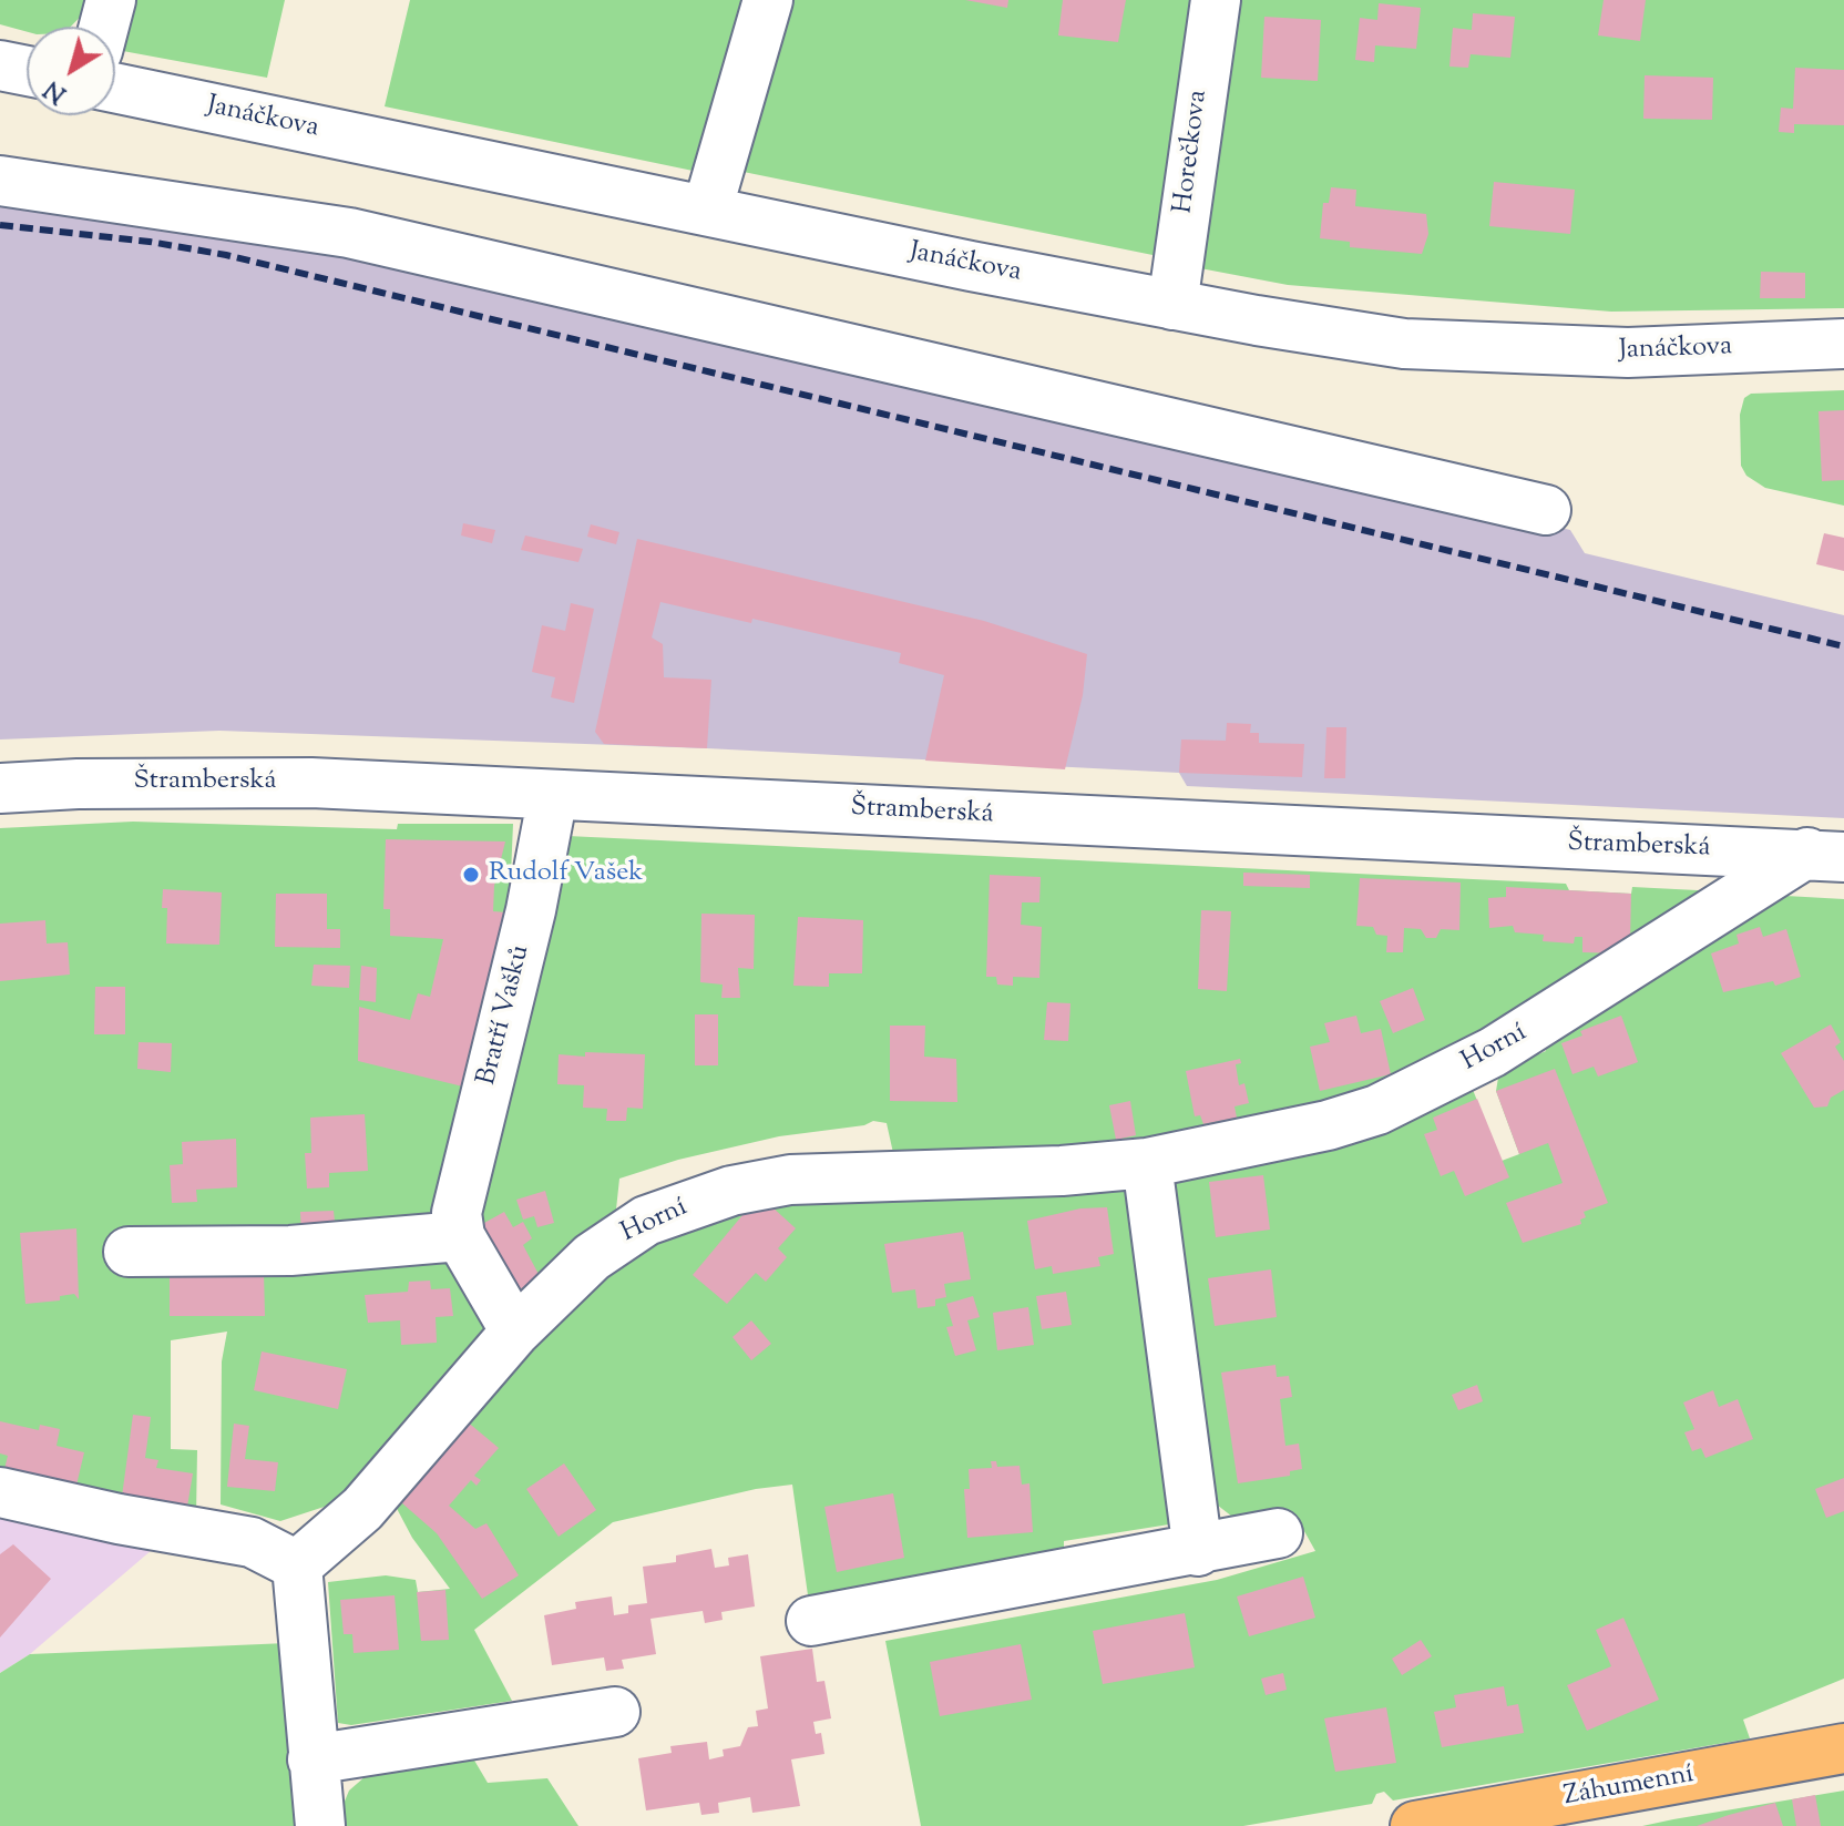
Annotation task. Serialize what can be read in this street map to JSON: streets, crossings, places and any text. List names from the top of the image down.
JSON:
{
  "streets": {
    "main road": ["Záhumenní"],
    "street": [
      "Janáčkova",
      "Horečkova",
      "Štramberská",
      "Bratří Vašků",
      "Horní"
    ]
  },
  "crossings": [
    ["Janáčkova", "Horečkova"],
    ["Štramberská", "Bratří Vašků"],
    ["Štramberská", "Horní"]
  ],
  "places": ["Rudolf Vašek"],
  "north": "bottom left"
}
